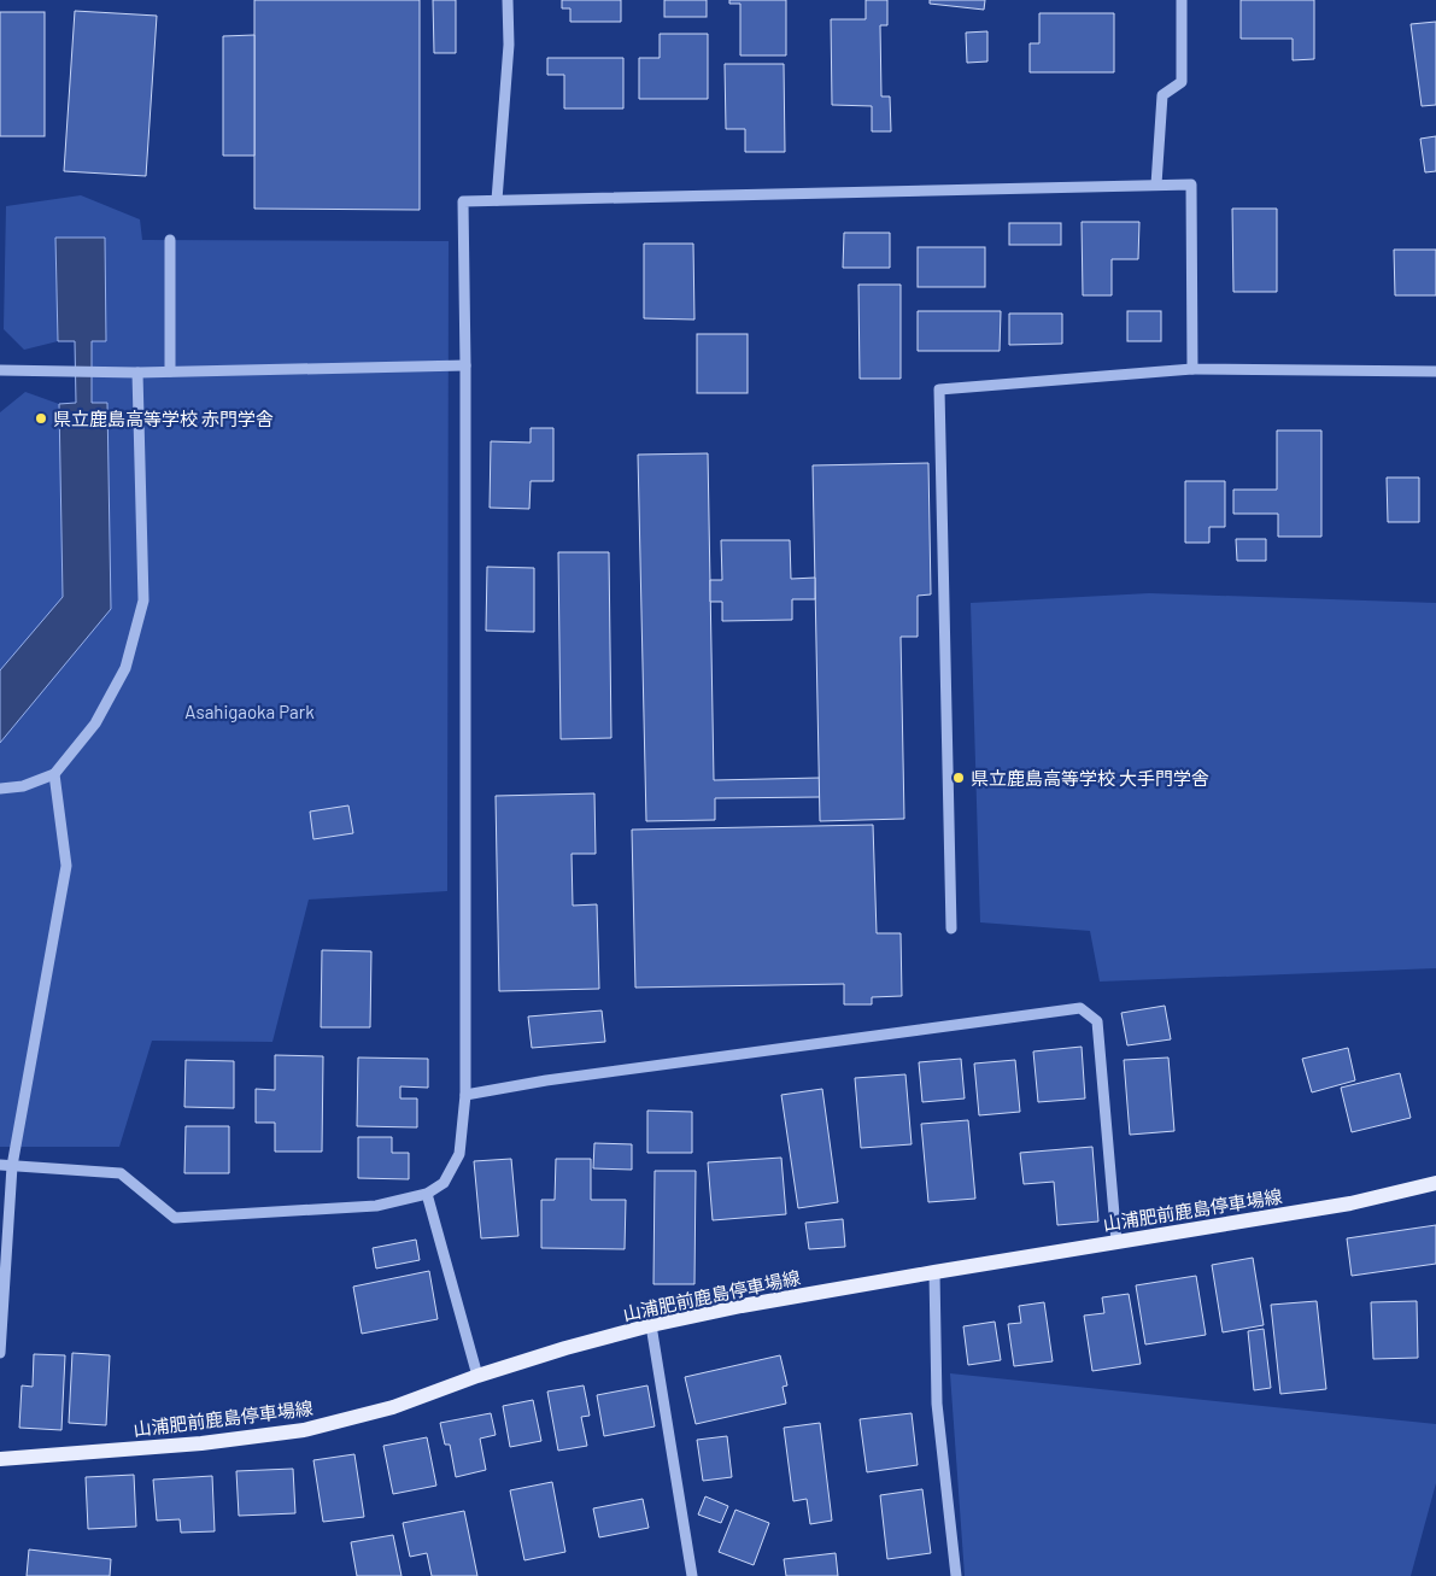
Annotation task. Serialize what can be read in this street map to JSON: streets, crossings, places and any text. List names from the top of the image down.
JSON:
{
  "streets": {
    "main road": ["山浦肥前鹿島停車場線"]
  },
  "parks": ["Asahigaoka Park"],
  "places": ["県立鹿島高等学校 赤門学舎", "県立鹿島高等学校 大手門学舎"]
}
